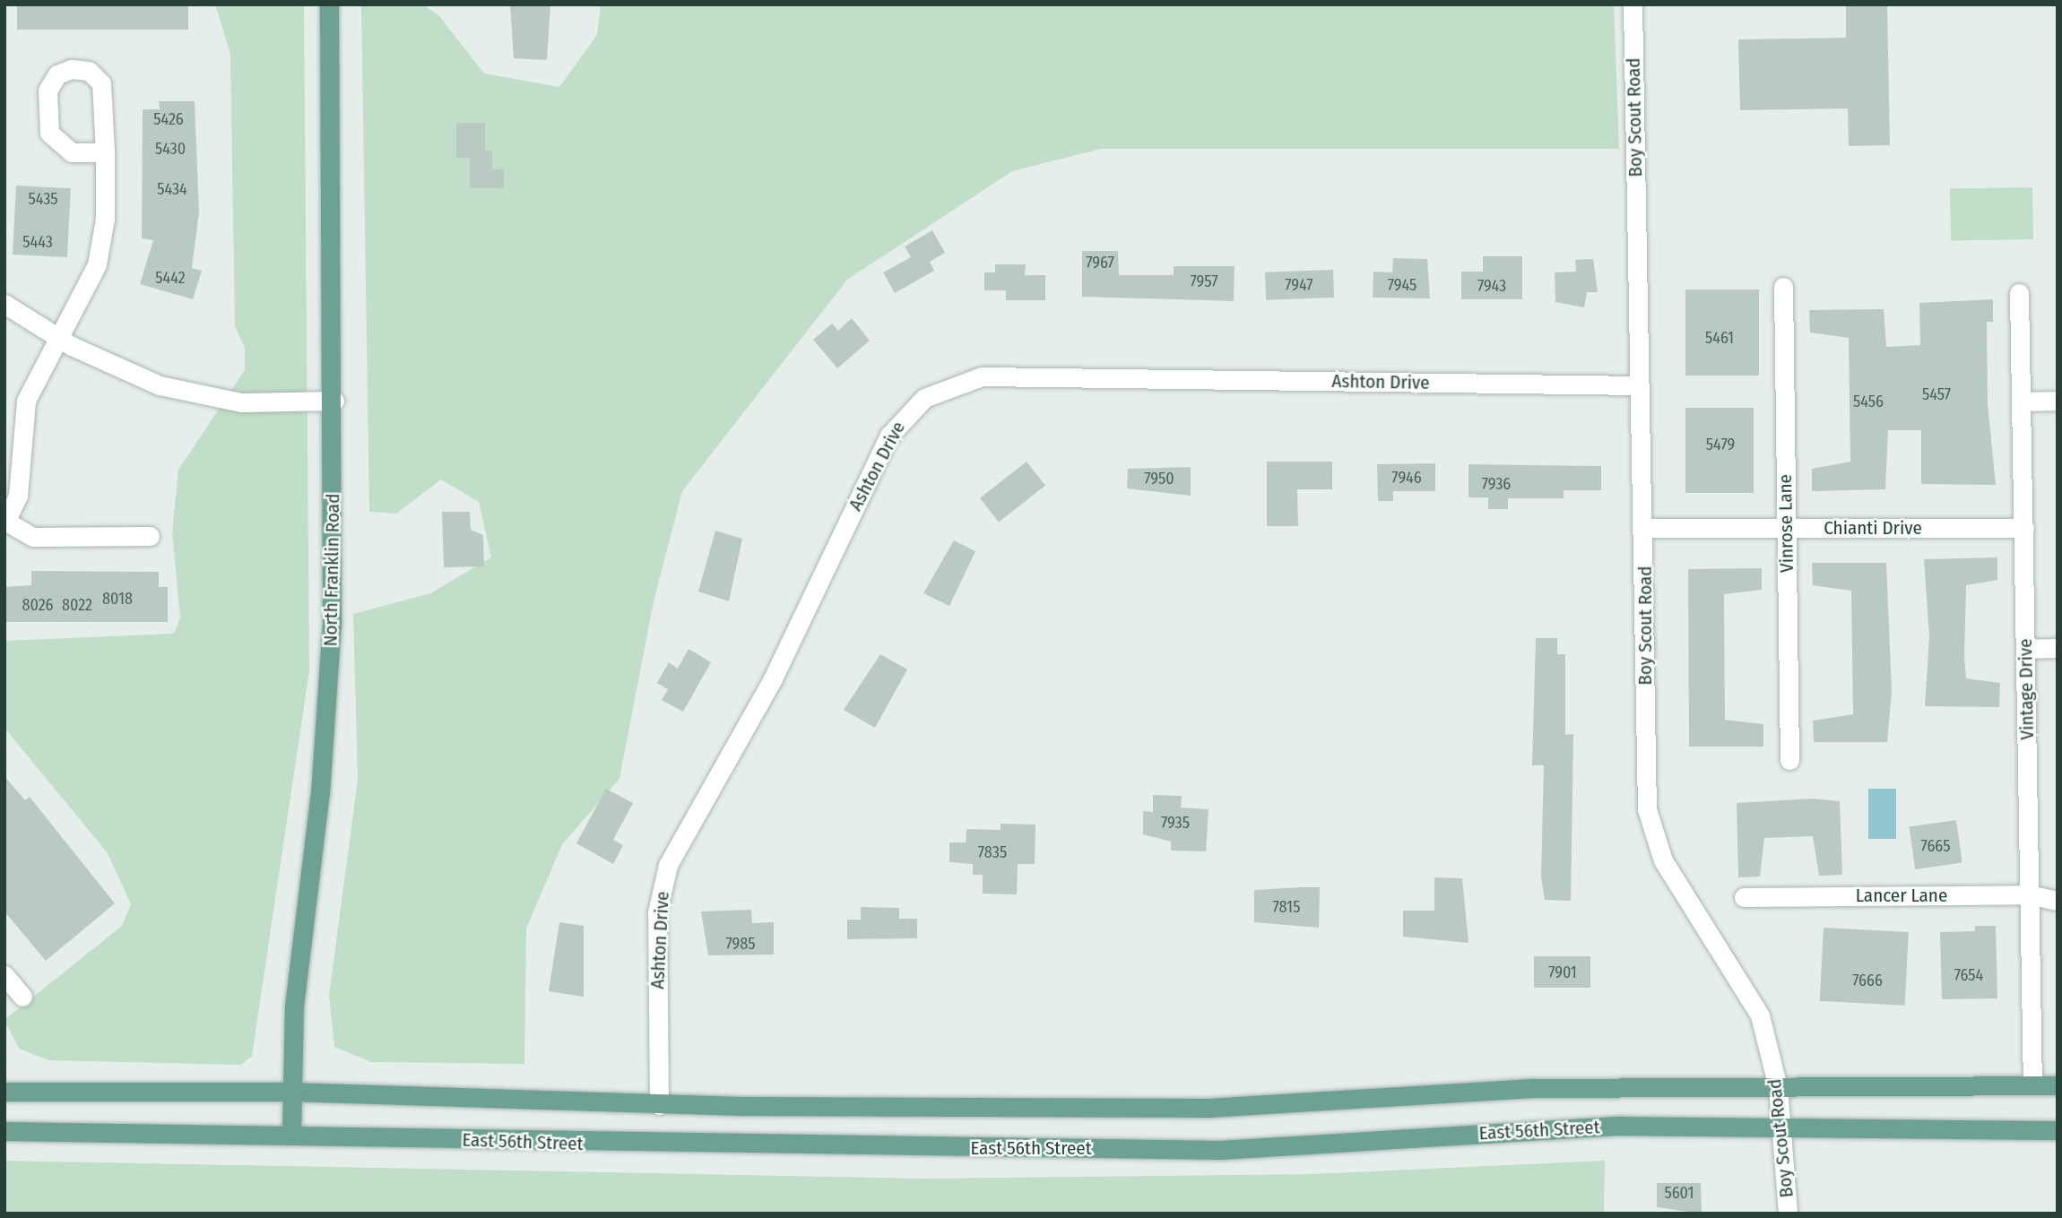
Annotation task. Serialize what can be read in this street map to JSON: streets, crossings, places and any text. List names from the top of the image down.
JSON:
{
  "streets": {
    "main road": ["North Franklin Road", "East 56th Street"],
    "street": [
      "Boy Scout Road",
      "Ashton Drive",
      "Vinrose Lane",
      "Chianti Drive",
      "Vintage Drive",
      "Lancer Lane"
    ]
  },
  "crossings": [
    ["Boy Scout Road", "Ashton Drive"],
    ["Boy Scout Road", "Chianti Drive"],
    ["Boy Scout Road", "East 56th Street"],
    ["Ashton Drive", "East 56th Street"],
    ["Vinrose Lane", "Chianti Drive"],
    ["Chianti Drive", "Vintage Drive"],
    ["North Franklin Road", "East 56th Street"],
    ["Vintage Drive", "Lancer Lane"],
    ["Vintage Drive", "East 56th Street"]
  ],
  "house_numbers": [
    "5426",
    "5430",
    "5434",
    "5435",
    "5443",
    "7967",
    "5442",
    "7957",
    "7947",
    "7945",
    "7943",
    "5461",
    "5457",
    "5456",
    "5479",
    "7946",
    "7950",
    "7936",
    "8018",
    "8026",
    "8022",
    "7935",
    "7665",
    "7835",
    "7815",
    "7985",
    "7901",
    "7654",
    "7666",
    "5601"
  ]
}
